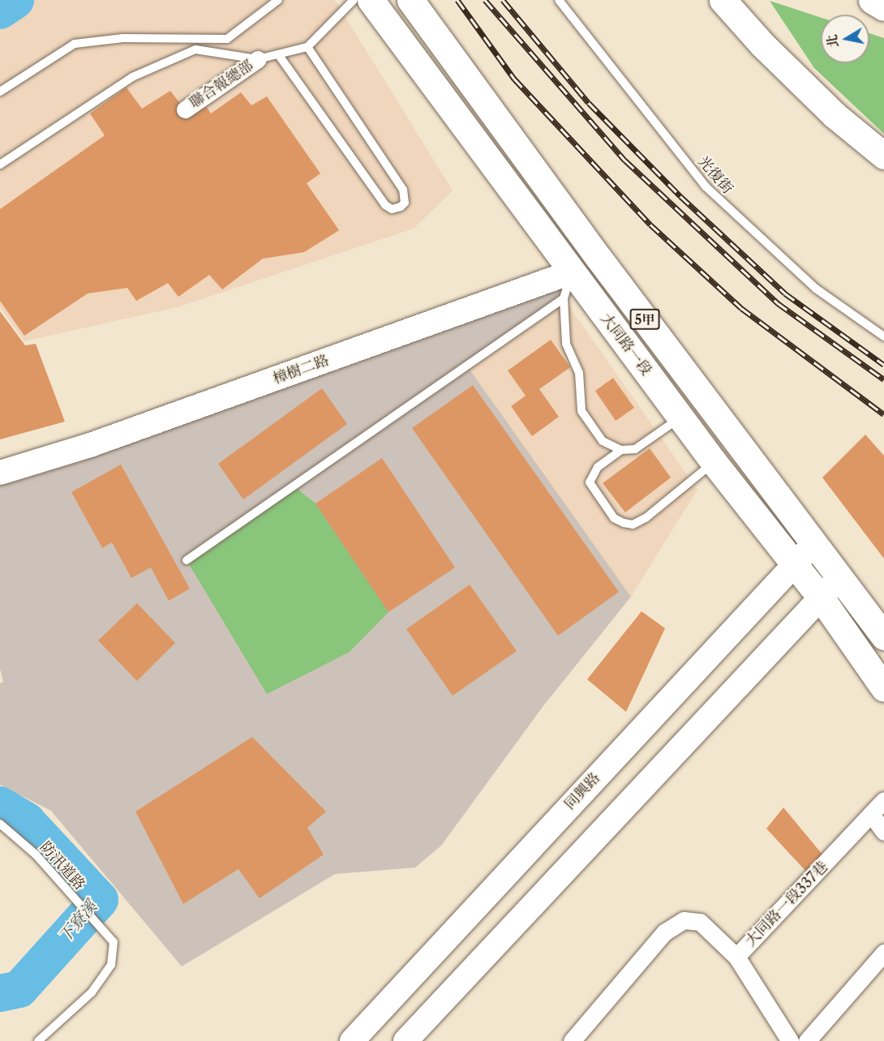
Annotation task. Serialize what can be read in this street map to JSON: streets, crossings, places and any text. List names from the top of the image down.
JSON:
{
  "streets": {
    "main road": ["5甲", "大同路一段"],
    "street": [
      "聯合報總部",
      "樟樹二路",
      "同興路",
      "大同路一段337巷"
    ],
    "lane": ["光復街", "防汛道路"]
  },
  "crossings": [
    ["大同路一段", "樟樹二路"],
    ["大同路一段", "同興路"]
  ],
  "water": ["下寮溪"],
  "north": "left"
}
